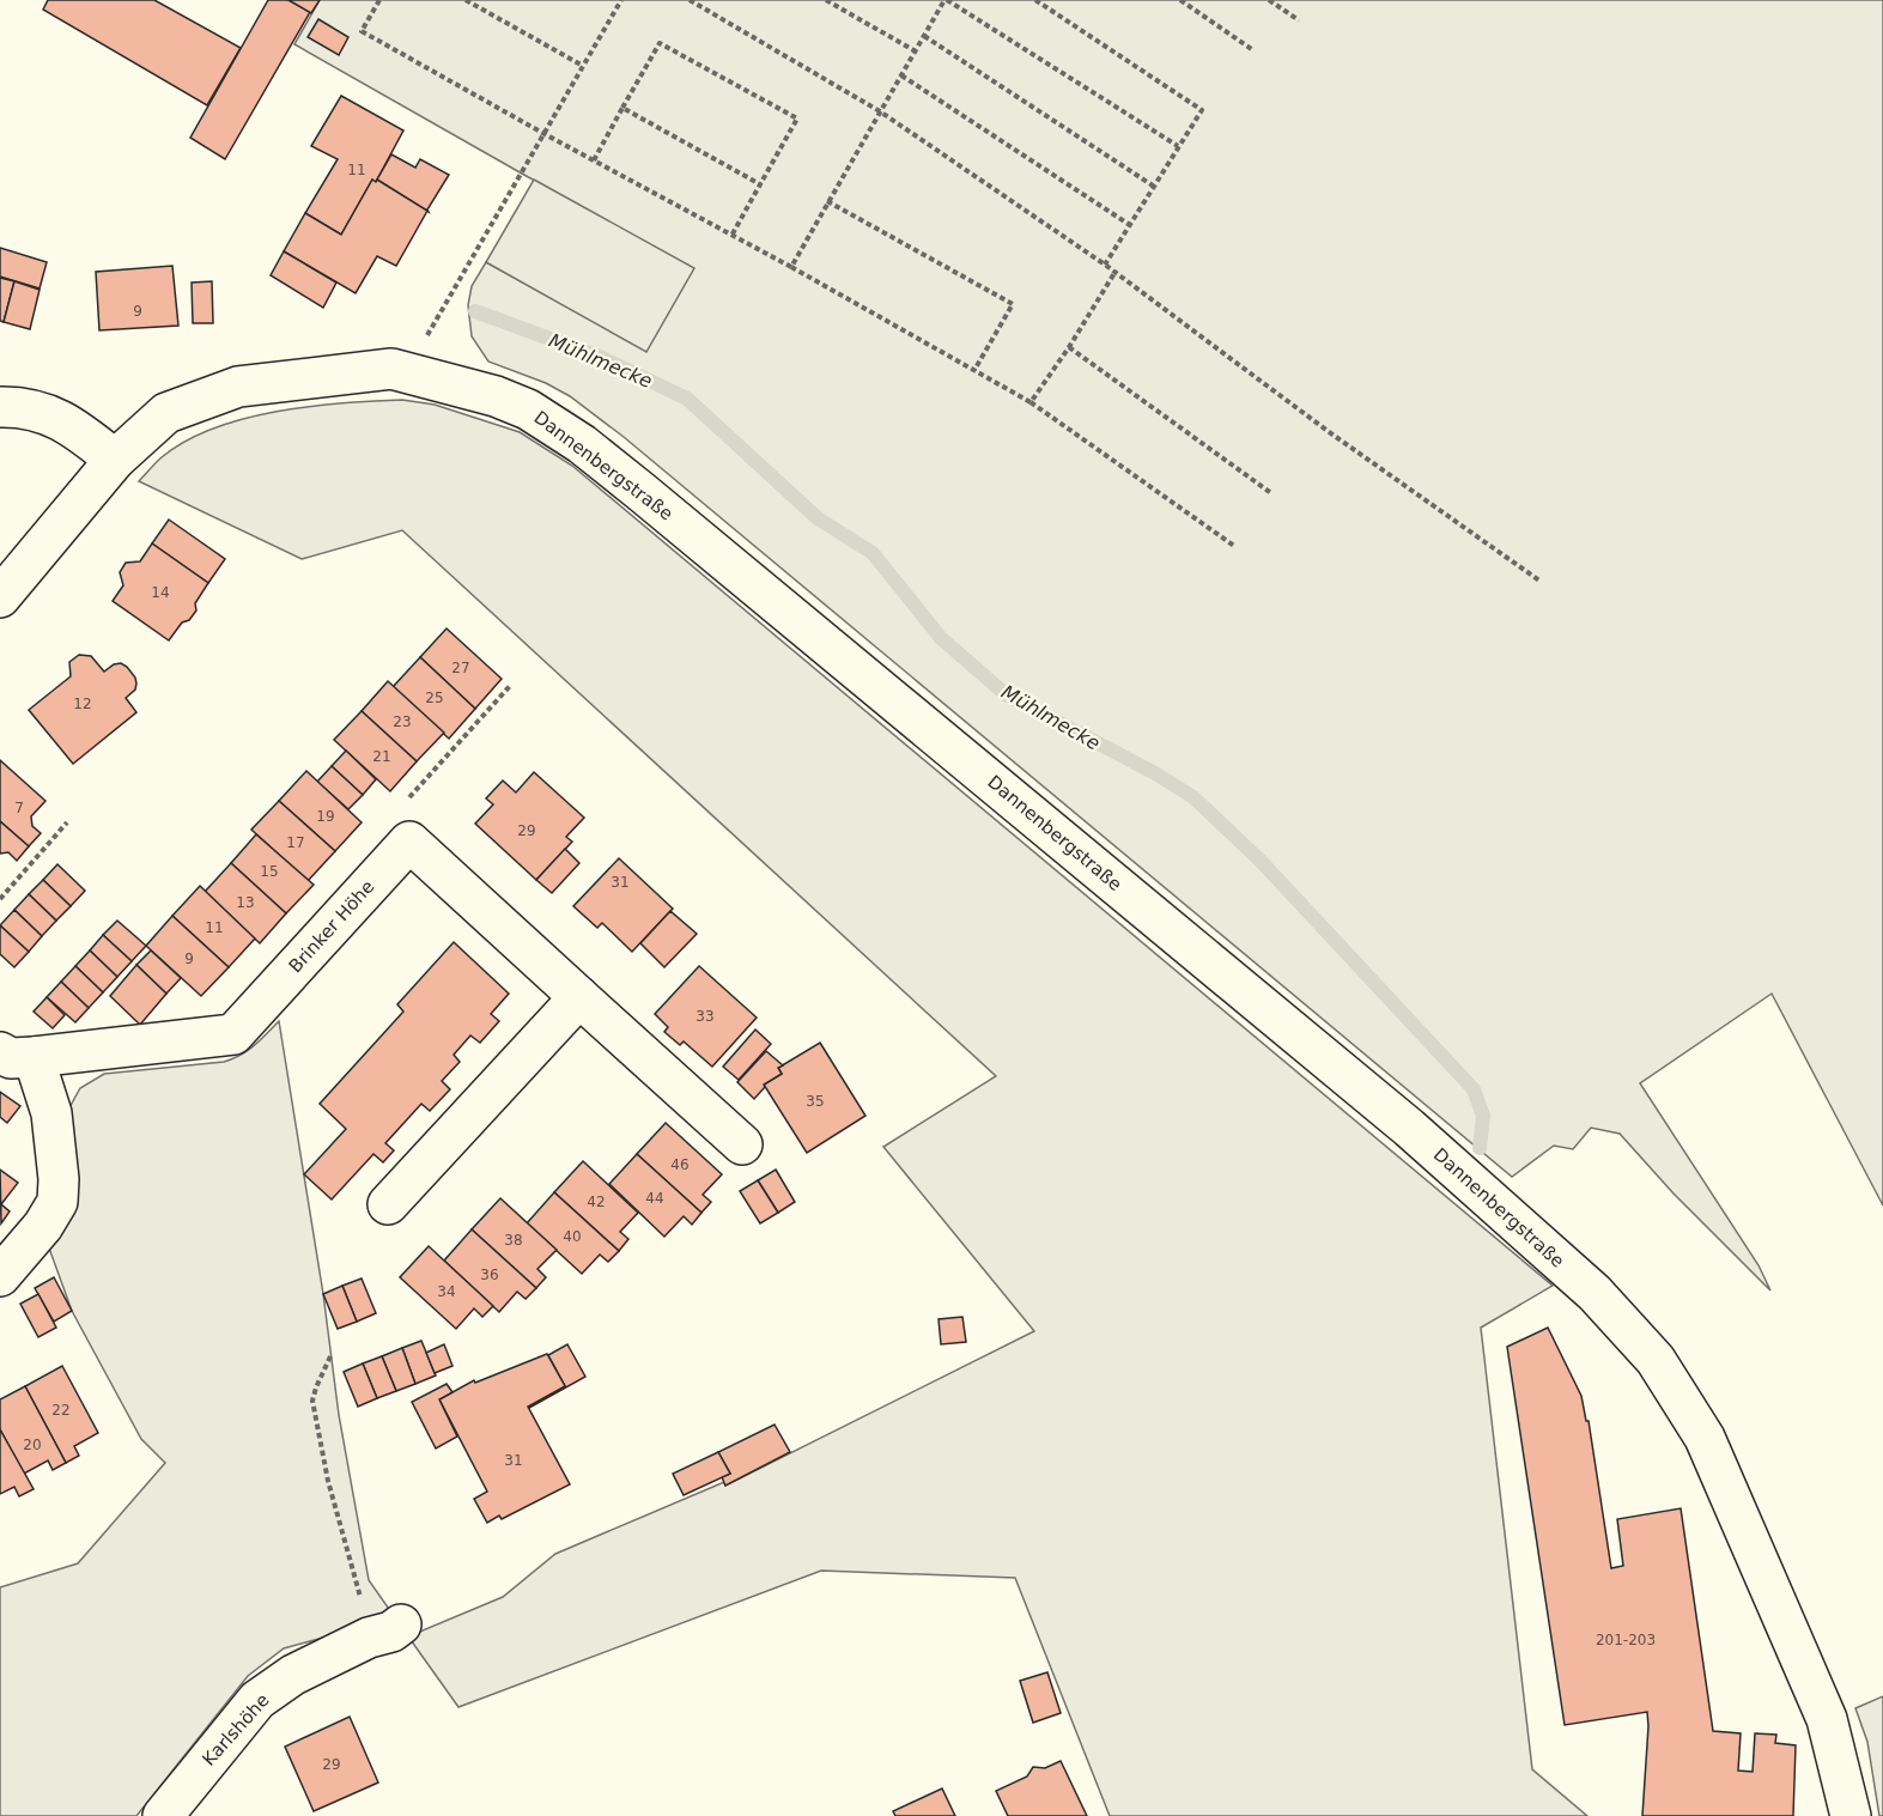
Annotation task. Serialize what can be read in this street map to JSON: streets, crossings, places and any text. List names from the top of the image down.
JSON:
{
  "streets": {
    "street": ["Dannenbergstraße", "Brinker Höhe", "Karlshöhe"]
  },
  "water": ["Mühlmecke"],
  "house_numbers": [
    "11",
    "9",
    "14",
    "27",
    "25",
    "12",
    "23",
    "21",
    "7",
    "19",
    "29",
    "17",
    "15",
    "31",
    "13",
    "11",
    "9",
    "33",
    "35",
    "46",
    "44",
    "42",
    "40",
    "38",
    "36",
    "34",
    "22",
    "20",
    "31",
    "201-203",
    "29"
  ]
}
